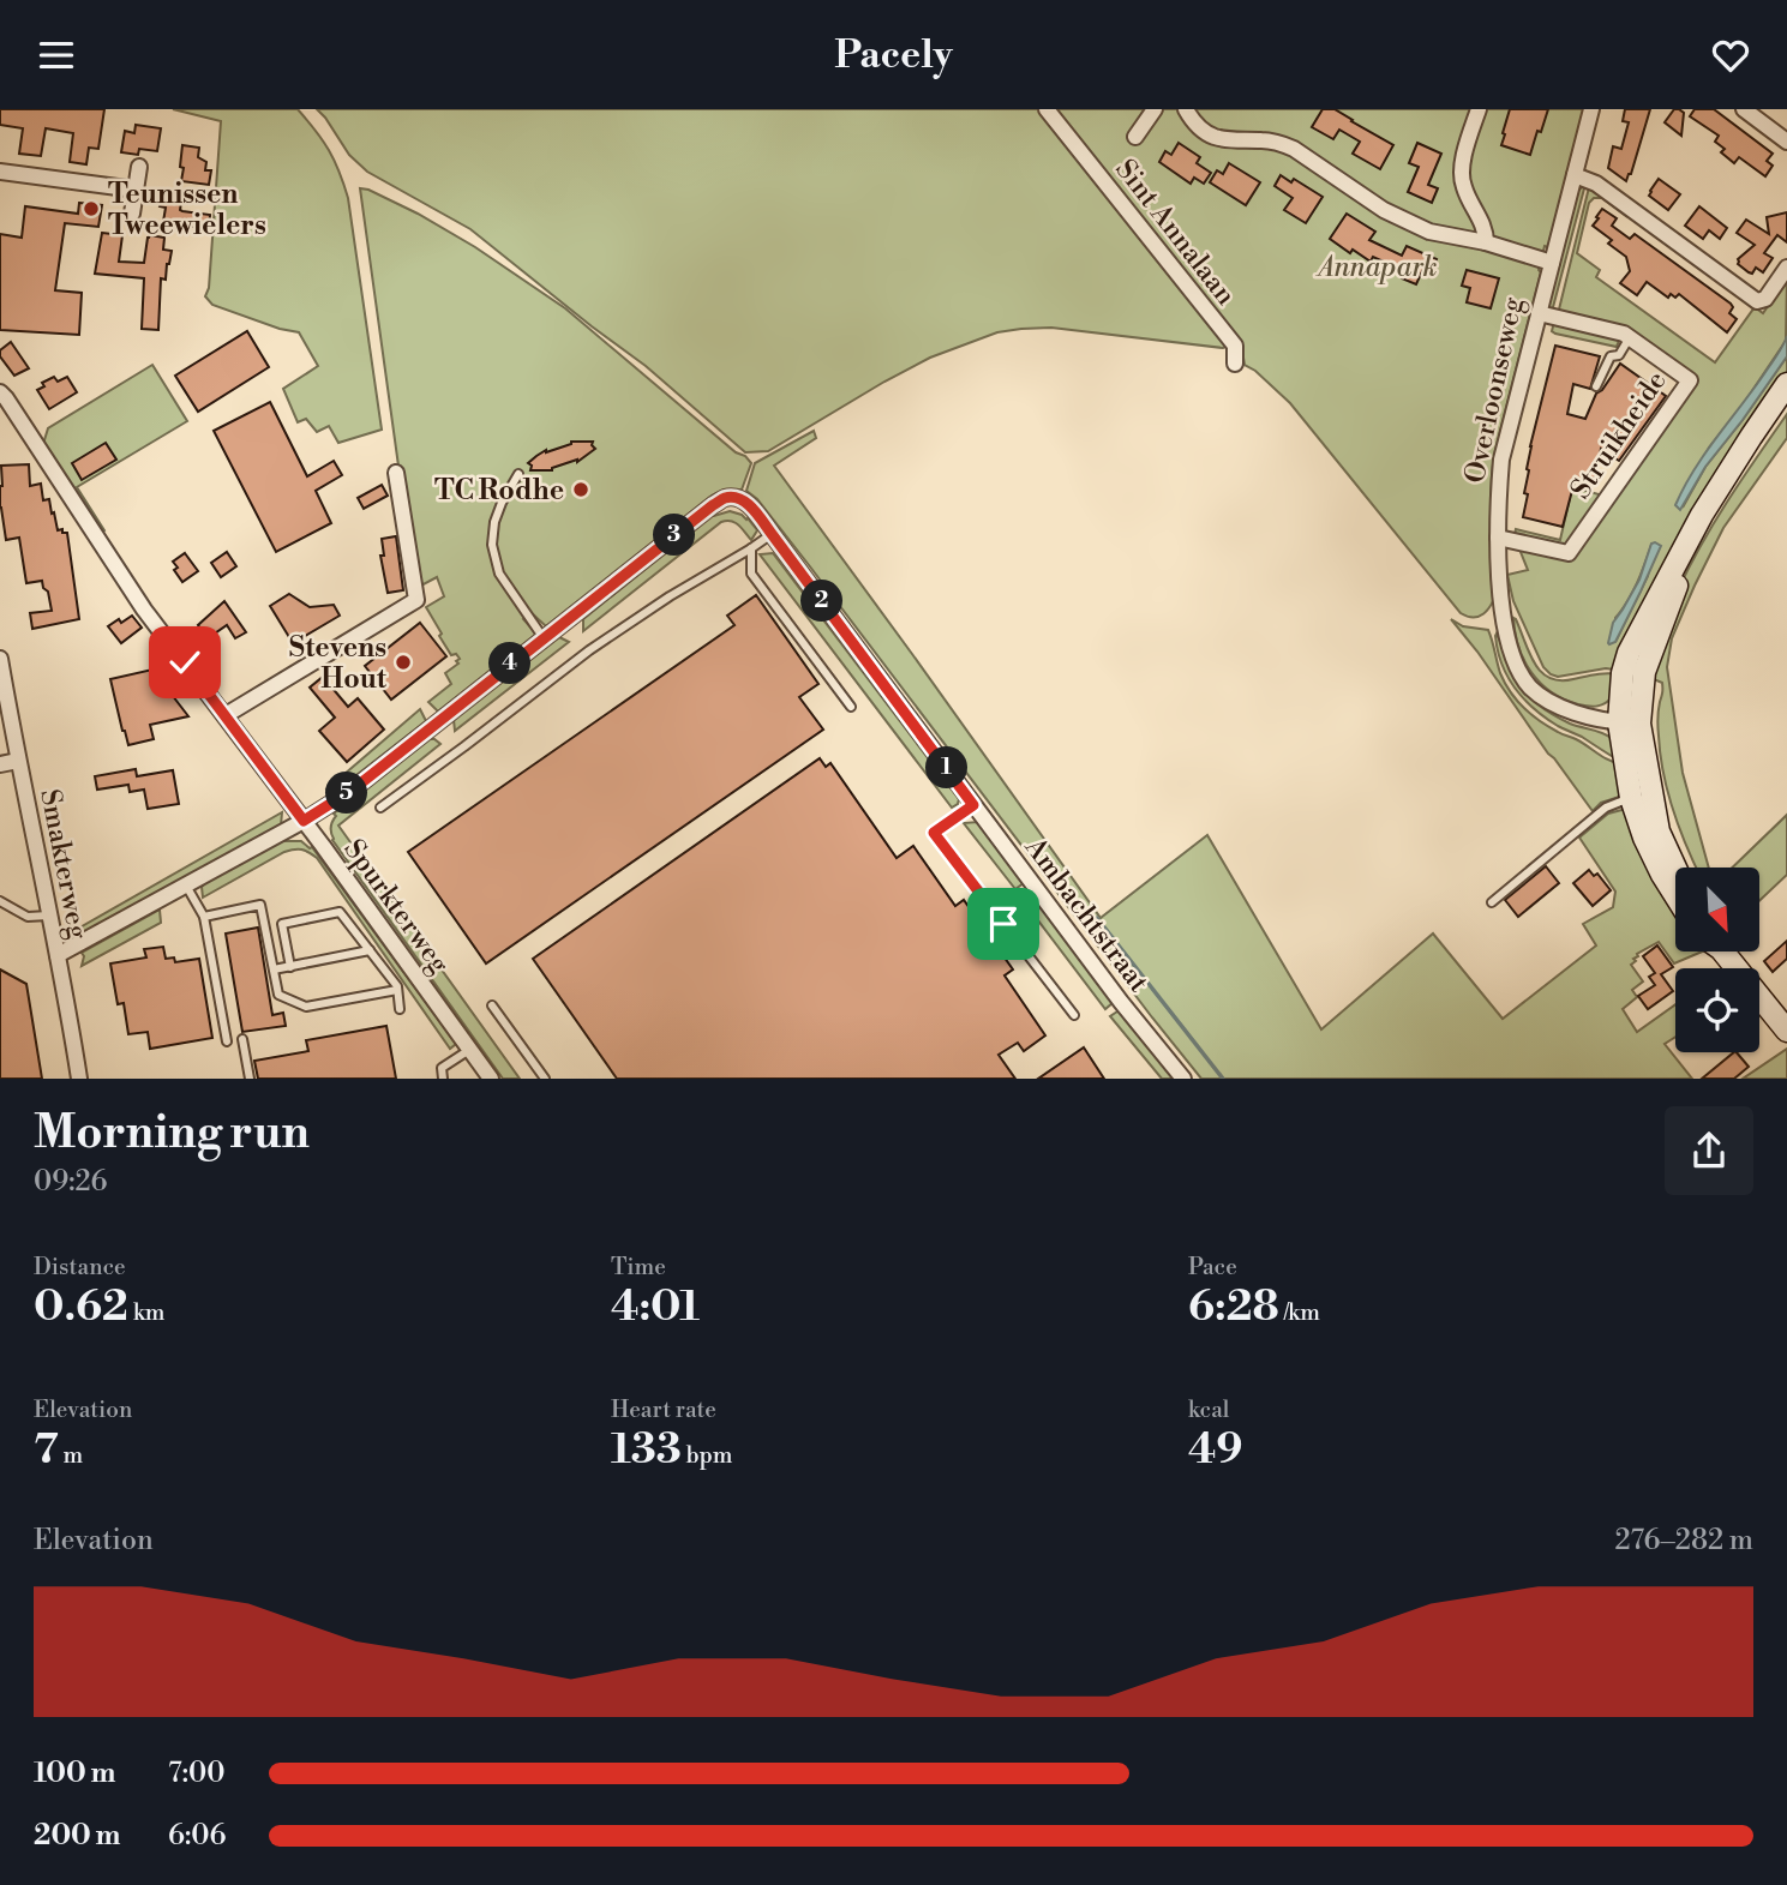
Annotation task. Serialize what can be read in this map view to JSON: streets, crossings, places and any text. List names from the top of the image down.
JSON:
{
  "streets": {
    "street": [
      "Sint Annalaan",
      "Overloonseweg",
      "Struikheide",
      "Smakterweg",
      "Spurkterweg",
      "Ambachtstraat"
    ]
  },
  "crossings": [
    ["Overloonseweg", "Struikheide"]
  ],
  "parks": ["Annapark"],
  "places": ["Teunissen Tweewielers", "TC Rodhe", "Stevens Hout"],
  "north": "bottom right",
  "page": {
    "header": "Pacely",
    "pins": [
      "3",
      "2",
      "4",
      "1",
      "5"
    ],
    "heading": ["Morning run", "09:26"],
    "stats": [
      ["Distance", "0.62 km"],
      ["Time", "4:01"],
      ["Pace", "6:28 /km"],
      ["Elevation", "7 m"],
      ["Heart rate", "133 bpm"],
      ["kcal", "49"]
    ],
    "chart": ["Elevation", "276–282 m"],
    "list": [
      {
        "name": "100 m",
        "note": "7:00"
      },
      {
        "name": "200 m",
        "note": "6:06"
      }
    ]
  }
}
